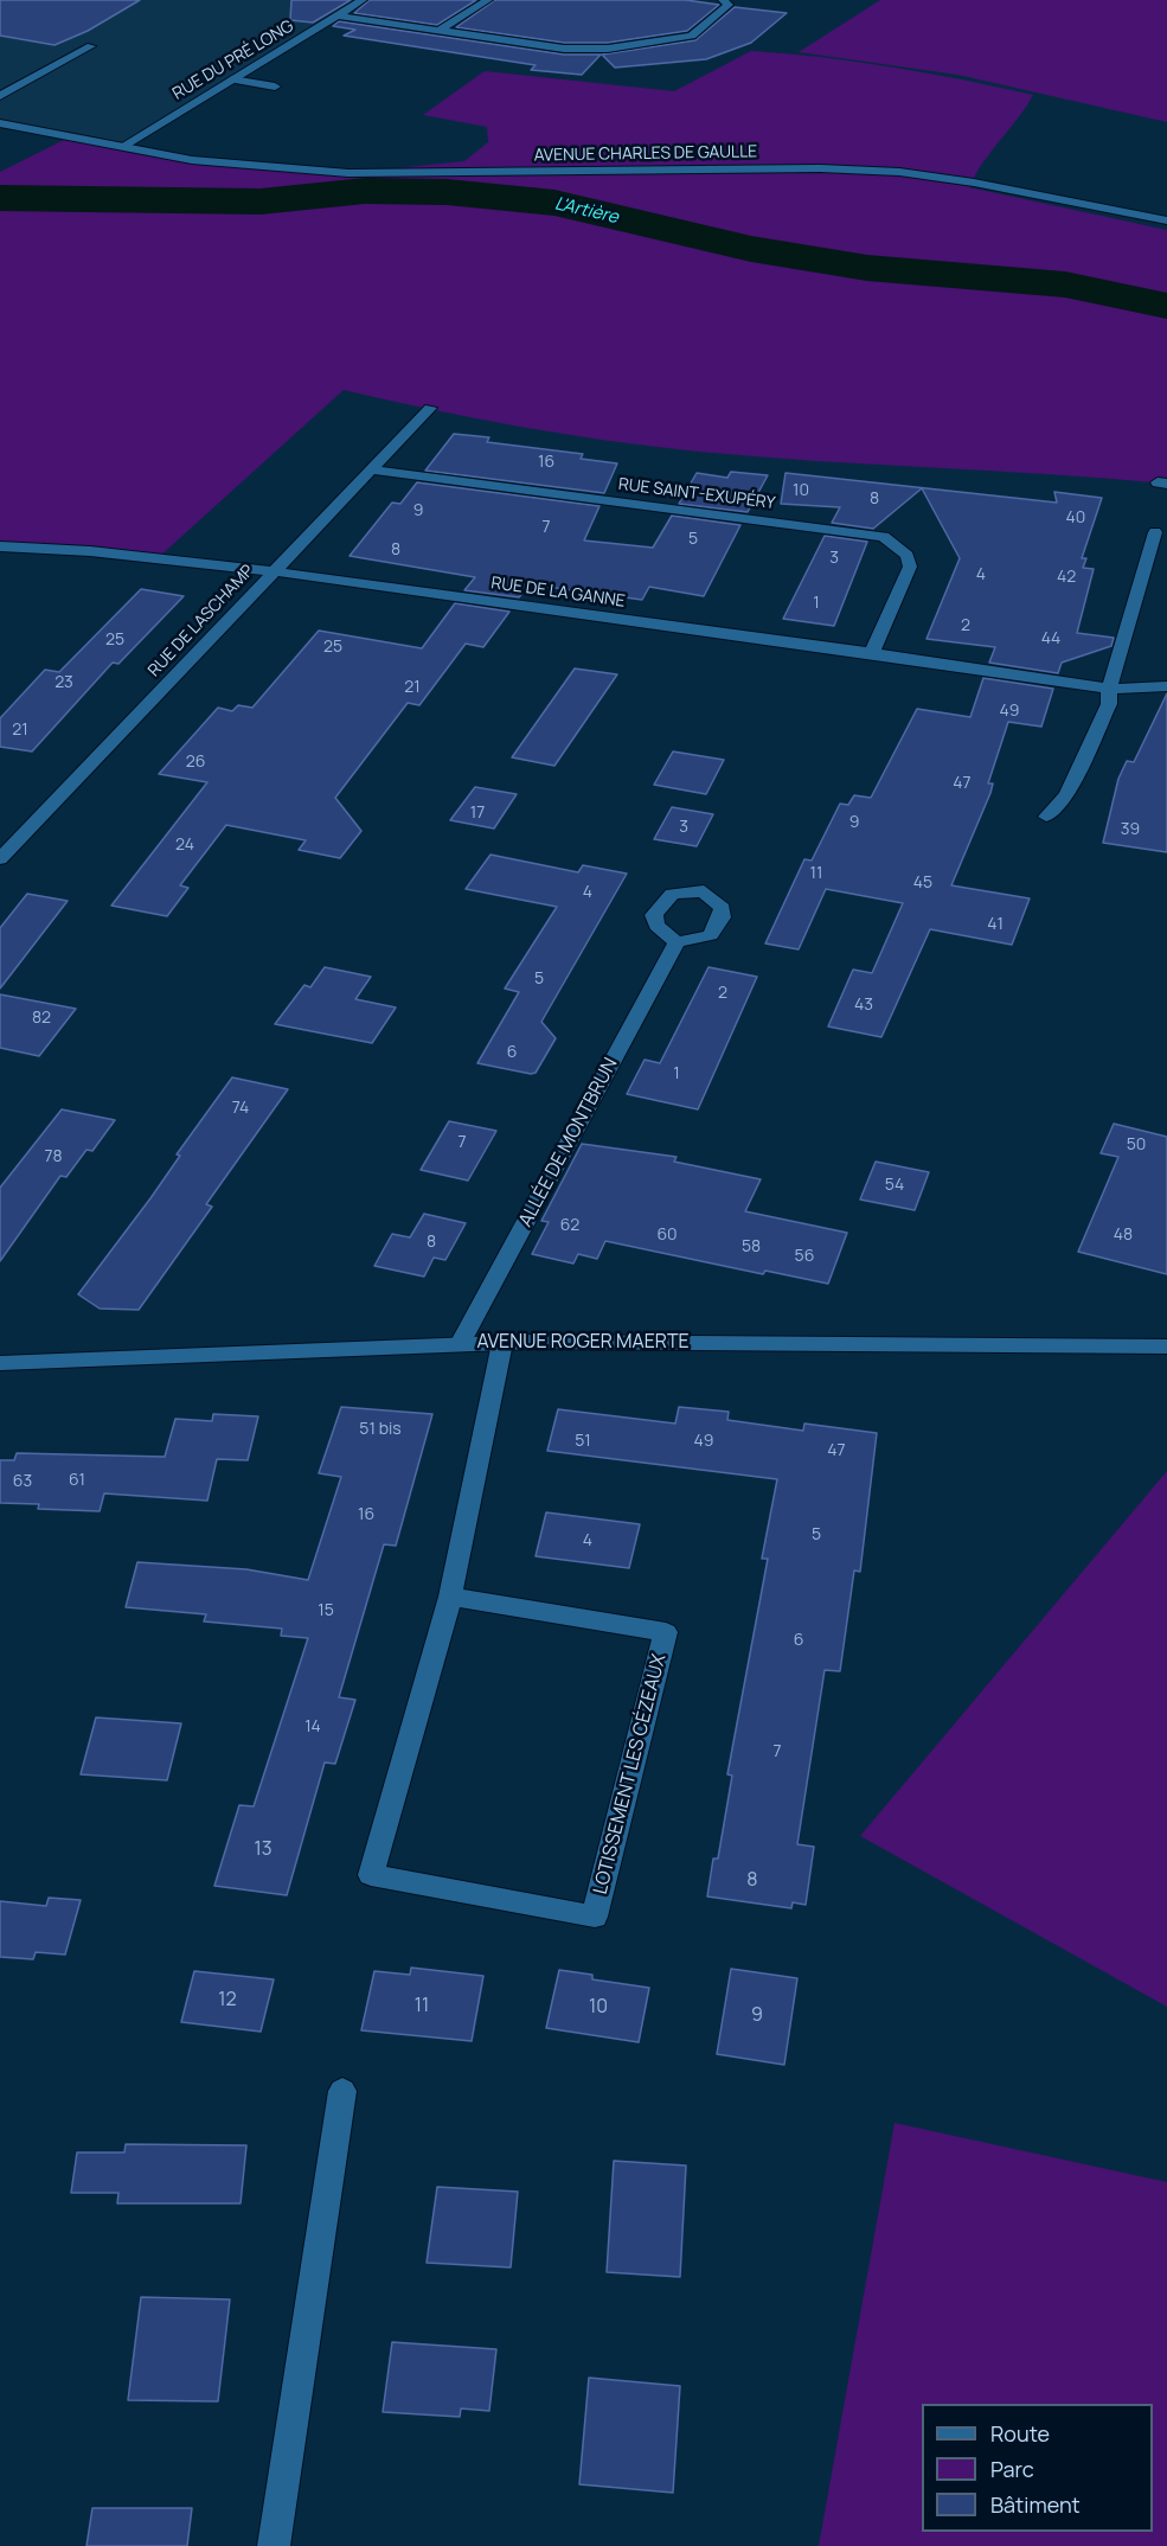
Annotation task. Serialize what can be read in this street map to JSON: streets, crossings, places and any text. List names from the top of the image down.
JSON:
{
  "streets": {
    "street": [
      "RUE DU PRÉ LONG",
      "AVENUE CHARLES DE GAULLE",
      "RUE SAINT-EXUPÉRY",
      "RUE DE LA GANNE",
      "RUE DE LASCHAMP",
      "ALLÉE DE MONTBRUN",
      "AVENUE ROGER MAERTE",
      "LOTISSEMENT LES CÉZEAUX"
    ]
  },
  "crossings": [
    ["RUE DU PRÉ LONG", "AVENUE CHARLES DE GAULLE"],
    ["RUE SAINT-EXUPÉRY", "RUE DE LA GANNE"],
    ["RUE SAINT-EXUPÉRY", "RUE DE LASCHAMP"],
    ["RUE DE LA GANNE", "RUE DE LASCHAMP"],
    ["ALLÉE DE MONTBRUN", "AVENUE ROGER MAERTE"]
  ],
  "water": ["L'Artière"],
  "house_numbers": [
    "16",
    "10",
    "8",
    "9",
    "40",
    "7",
    "5",
    "8",
    "3",
    "4",
    "42",
    "1",
    "2",
    "44",
    "25",
    "25",
    "23",
    "21",
    "49",
    "21",
    "26",
    "47",
    "17",
    "9",
    "3",
    "39",
    "24",
    "11",
    "45",
    "4",
    "41",
    "5",
    "2",
    "43",
    "82",
    "6",
    "1",
    "74",
    "7",
    "50",
    "78",
    "54",
    "62",
    "60",
    "48",
    "8",
    "58",
    "56",
    "51 bis",
    "51",
    "49",
    "47",
    "61",
    "63",
    "16",
    "5",
    "4",
    "15",
    "6",
    "14",
    "7",
    "13",
    "8",
    "12",
    "11",
    "10",
    "9"
  ],
  "legend": ["Route", "Parc", "Bâtiment"]
}
